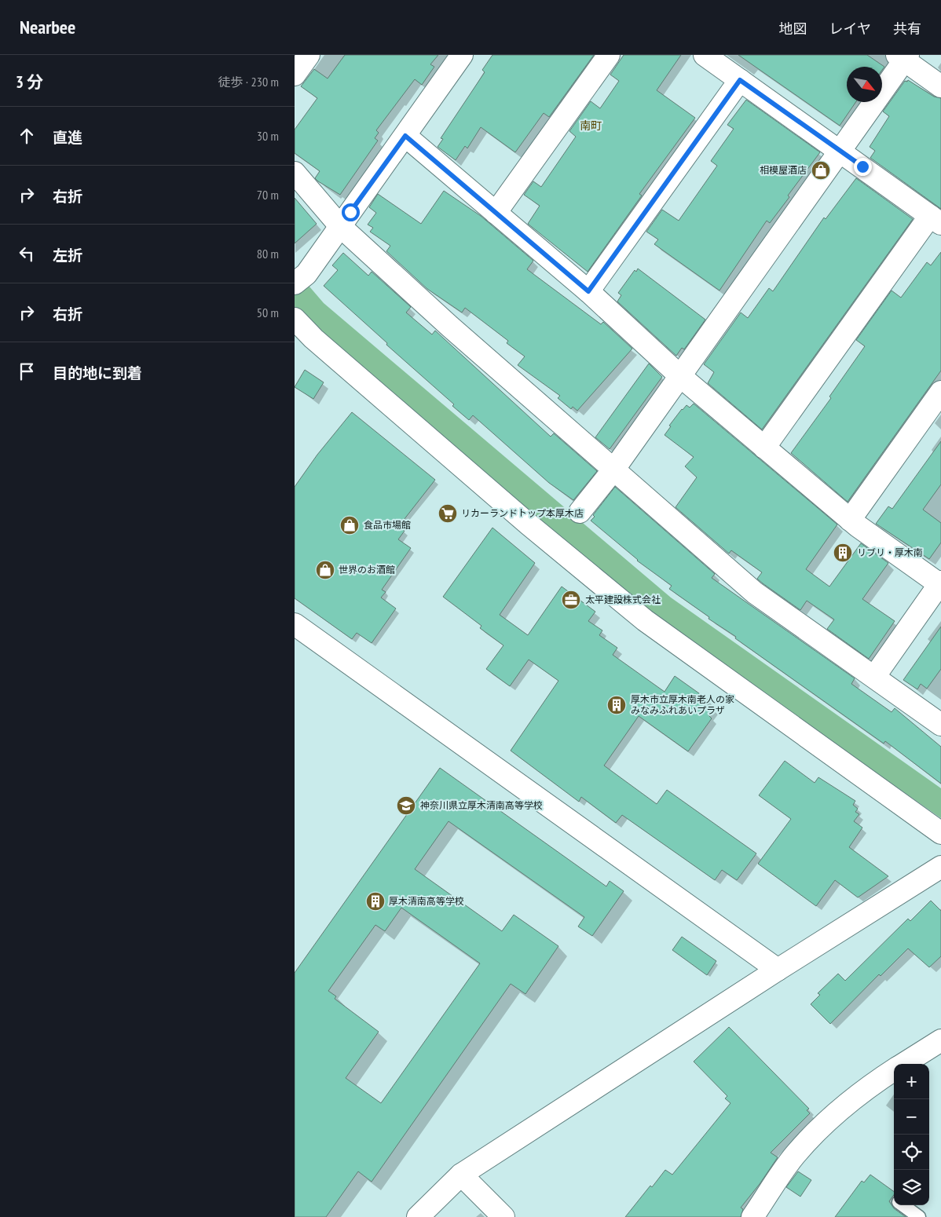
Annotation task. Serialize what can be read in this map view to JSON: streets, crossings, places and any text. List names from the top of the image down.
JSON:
{
  "districts": ["南町"],
  "places": {
    "shop": ["相模屋酒店", "食品市場館", "世界のお酒館"],
    "supermarket": ["リカーランドトップ本厚木店"],
    "building": ["リブリ・厚木南", "厚木市立厚木南老人の家 みなみふれあいプラザ", "厚木清南高等学校"],
    "office": ["太平建設株式会社"],
    "school or university": ["神奈川県立厚木清南高等学校"]
  },
  "north": "bottom right",
  "page": {
    "header": "Nearbee",
    "nav": ["地図", "レイヤ", "共有"],
    "heading": ["3 分", "徒歩 · 230 m"],
    "list": [
      ["直進", "30 m"],
      ["右折", "70 m"],
      ["左折", "80 m"],
      ["右折", "50 m"],
      "目的地に到着"
    ],
    "map_buttons": ["+", "−"]
  }
}
